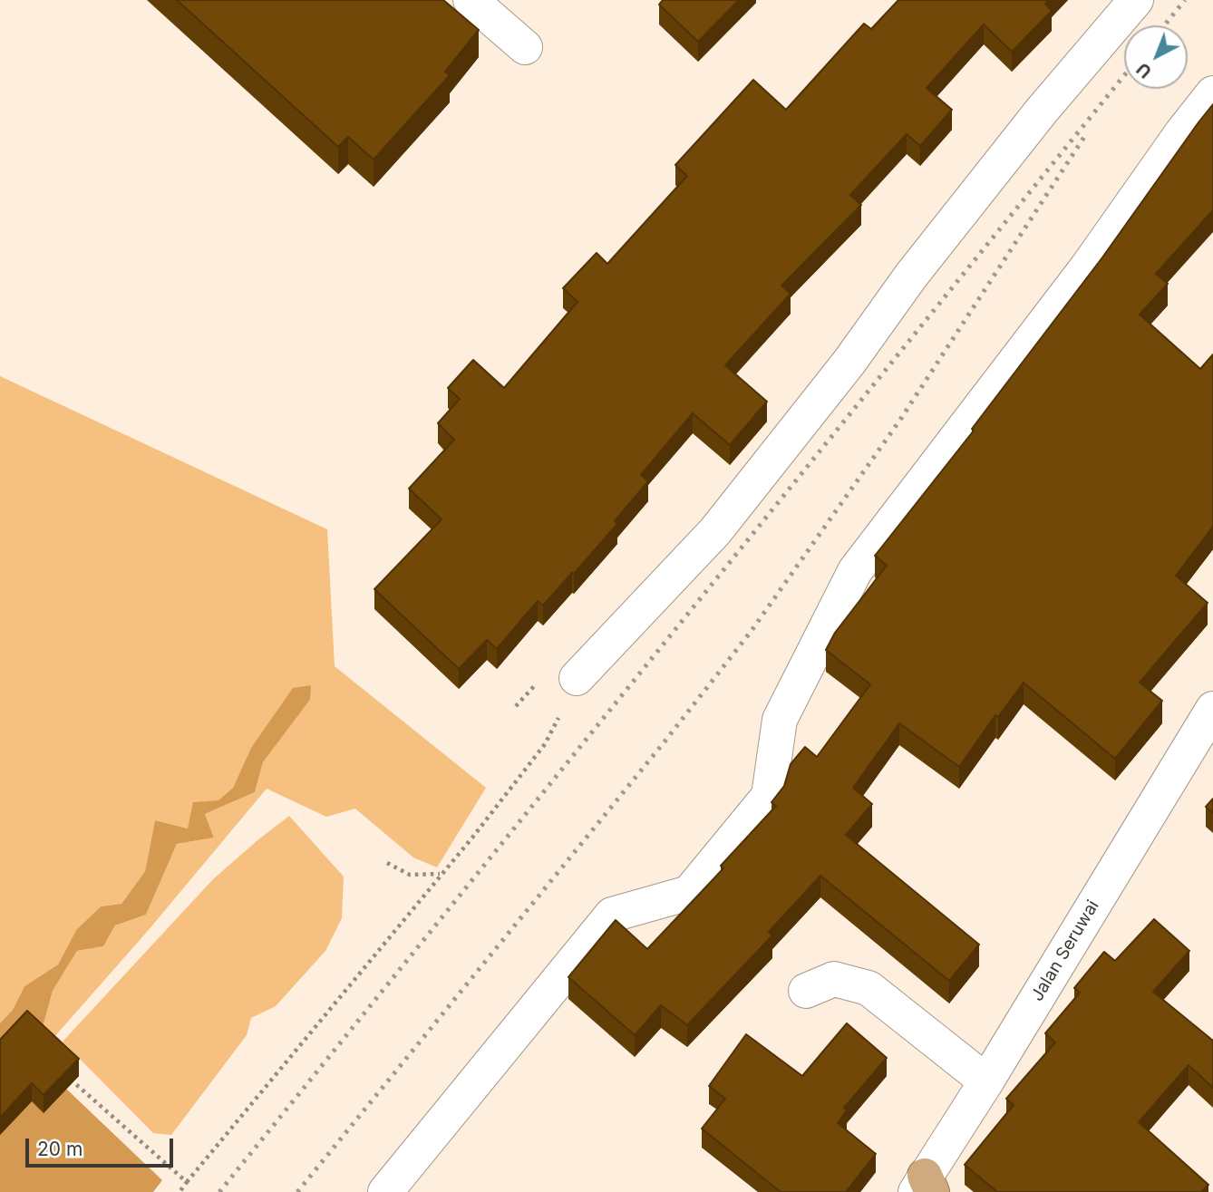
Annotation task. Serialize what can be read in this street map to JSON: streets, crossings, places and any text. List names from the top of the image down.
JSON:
{
  "streets": {
    "street": ["Jalan Seruwai"]
  },
  "scale_bar": "20 m",
  "north": "bottom left"
}
